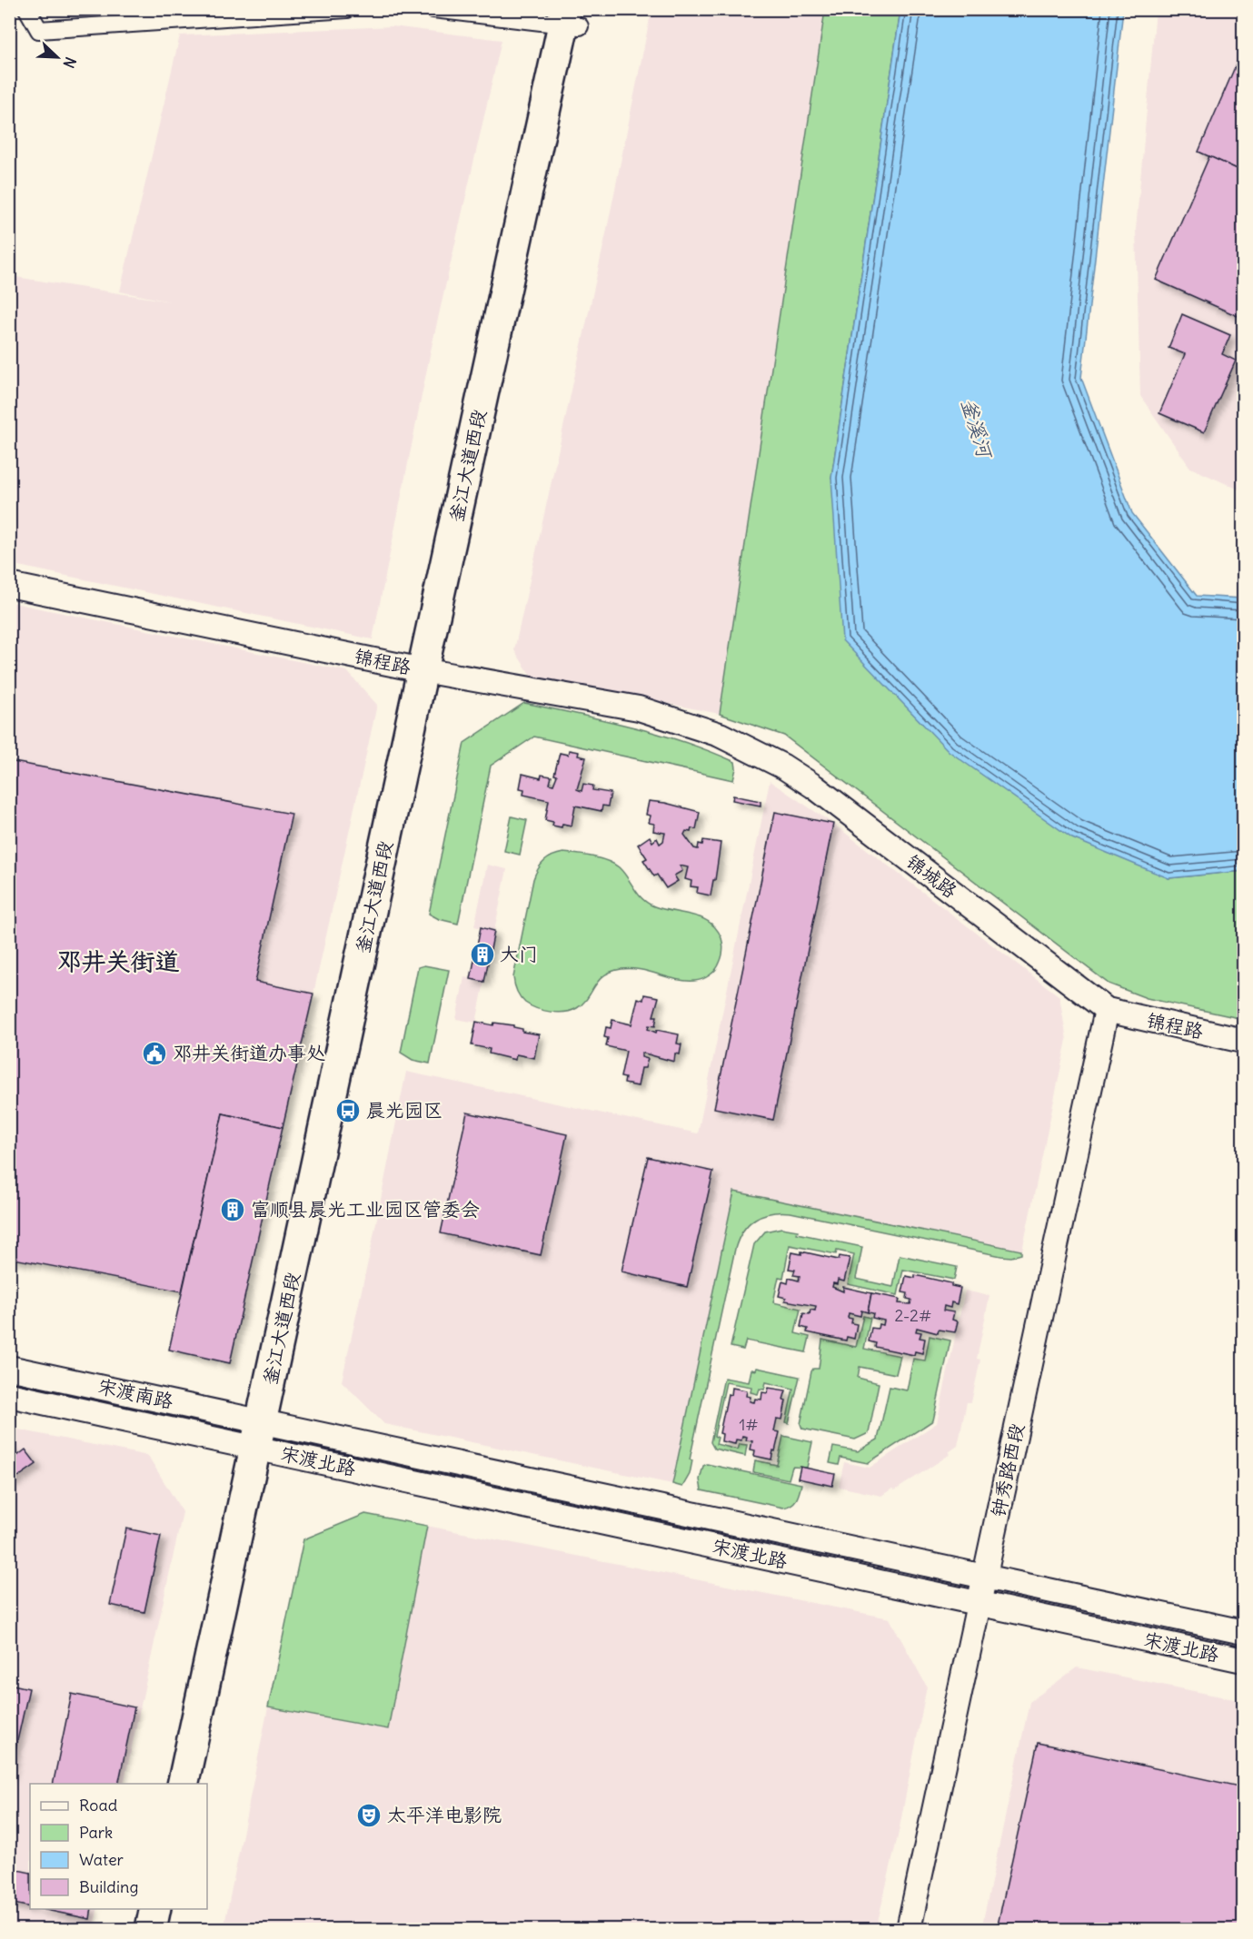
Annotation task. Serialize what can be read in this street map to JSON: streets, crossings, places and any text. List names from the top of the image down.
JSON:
{
  "streets": {
    "highway": ["釜江大道西段"],
    "main road": [
      "锦程路",
      "锦城路",
      "宋渡南路",
      "宋渡北路",
      "钟秀路西段"
    ]
  },
  "crossings": [
    ["釜江大道西段", "锦程路"],
    ["釜江大道西段", "宋渡南路"],
    ["釜江大道西段", "宋渡北路"],
    ["锦程路", "锦城路"],
    ["锦程路", "钟秀路西段"],
    ["锦城路", "钟秀路西段"],
    ["宋渡南路", "宋渡北路"],
    ["宋渡北路", "钟秀路西段"]
  ],
  "districts": ["邓井关街道"],
  "water": ["釜溪河"],
  "places": {
    "building": ["大门", "富顺县晨光工业园区管委会"],
    "public building": ["邓井关街道办事处"],
    "bus stop": ["晨光园区"],
    "theatre": ["太平洋电影院"]
  },
  "house_numbers": ["2-2#", "1#"],
  "legend": [
    "Road",
    "Park",
    "Water",
    "Building"
  ],
  "north": "bottom right"
}
